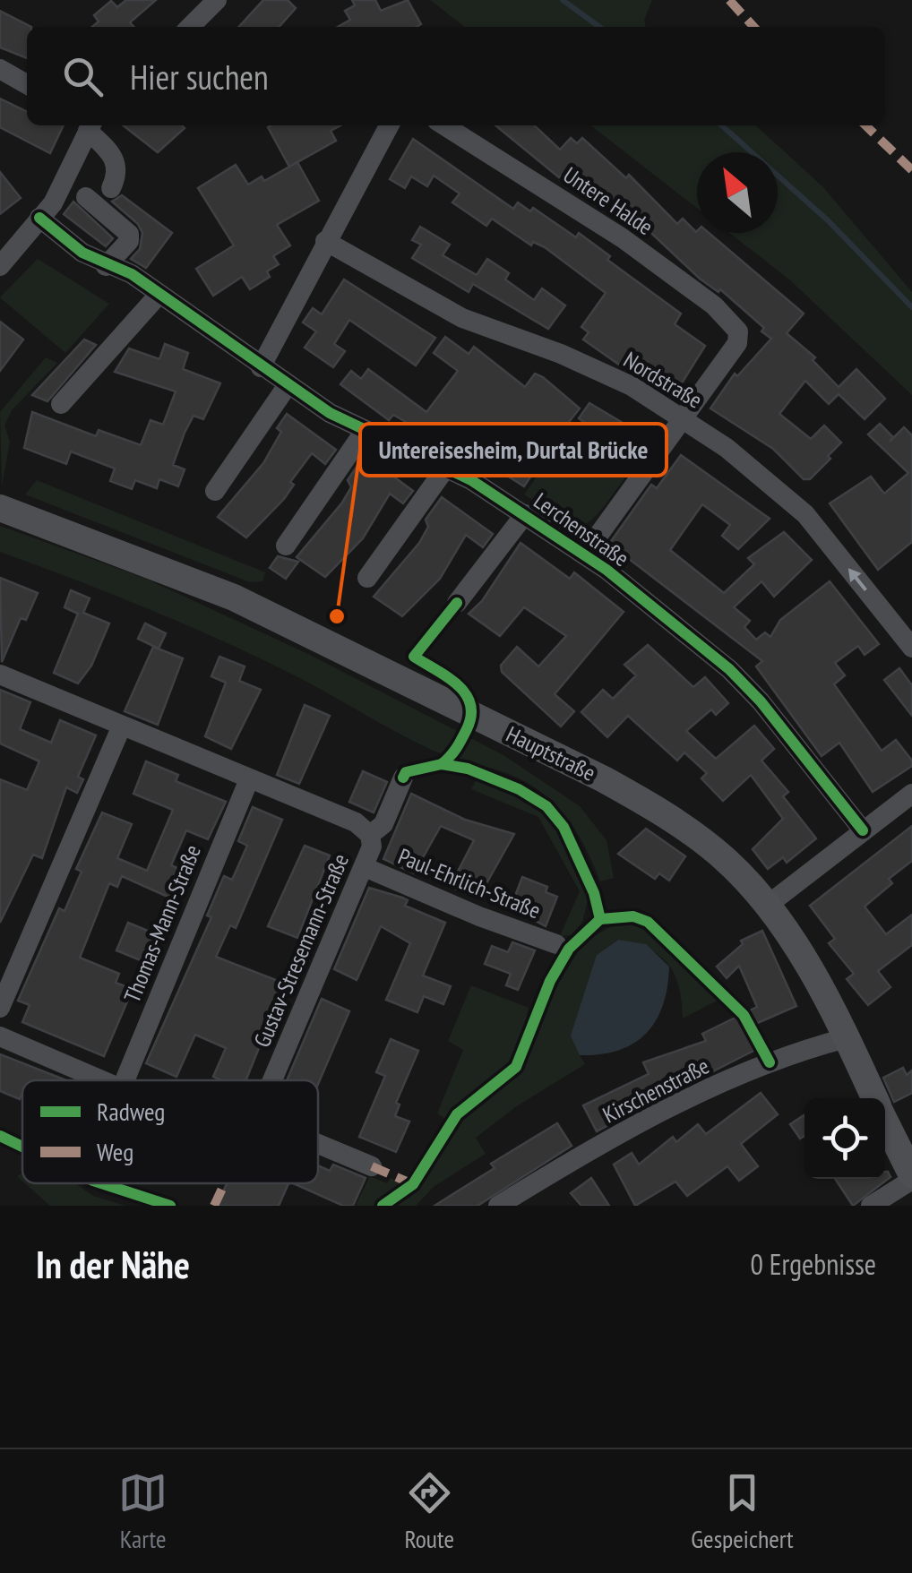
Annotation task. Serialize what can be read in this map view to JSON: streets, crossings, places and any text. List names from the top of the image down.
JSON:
{
  "streets": {
    "main road": ["Hauptstraße"],
    "street": [
      "Untere Halde",
      "Nordstraße",
      "Lerchenstraße",
      "Paul-Ehrlich-Straße",
      "Thomas-Mann-Straße",
      "Gustav-Stresemann-Straße",
      "Kirschenstraße"
    ]
  },
  "crossings": [
    ["Untere Halde", "Nordstraße"],
    ["Hauptstraße", "Kirschenstraße"],
    ["Paul-Ehrlich-Straße", "Gustav-Stresemann-Straße"],
    ["Thomas-Mann-Straße", "Gustav-Stresemann-Straße"]
  ],
  "one_way": ["Nordstraße"],
  "places": ["Untereisesheim, Durtal Brücke"],
  "legend": ["Radweg", "Weg"],
  "north": "top left",
  "page": {
    "search": "Hier suchen",
    "heading": ["In der Nähe", "0 Ergebnisse"],
    "nav": ["Karte", "Route", "Gespeichert"]
  }
}
